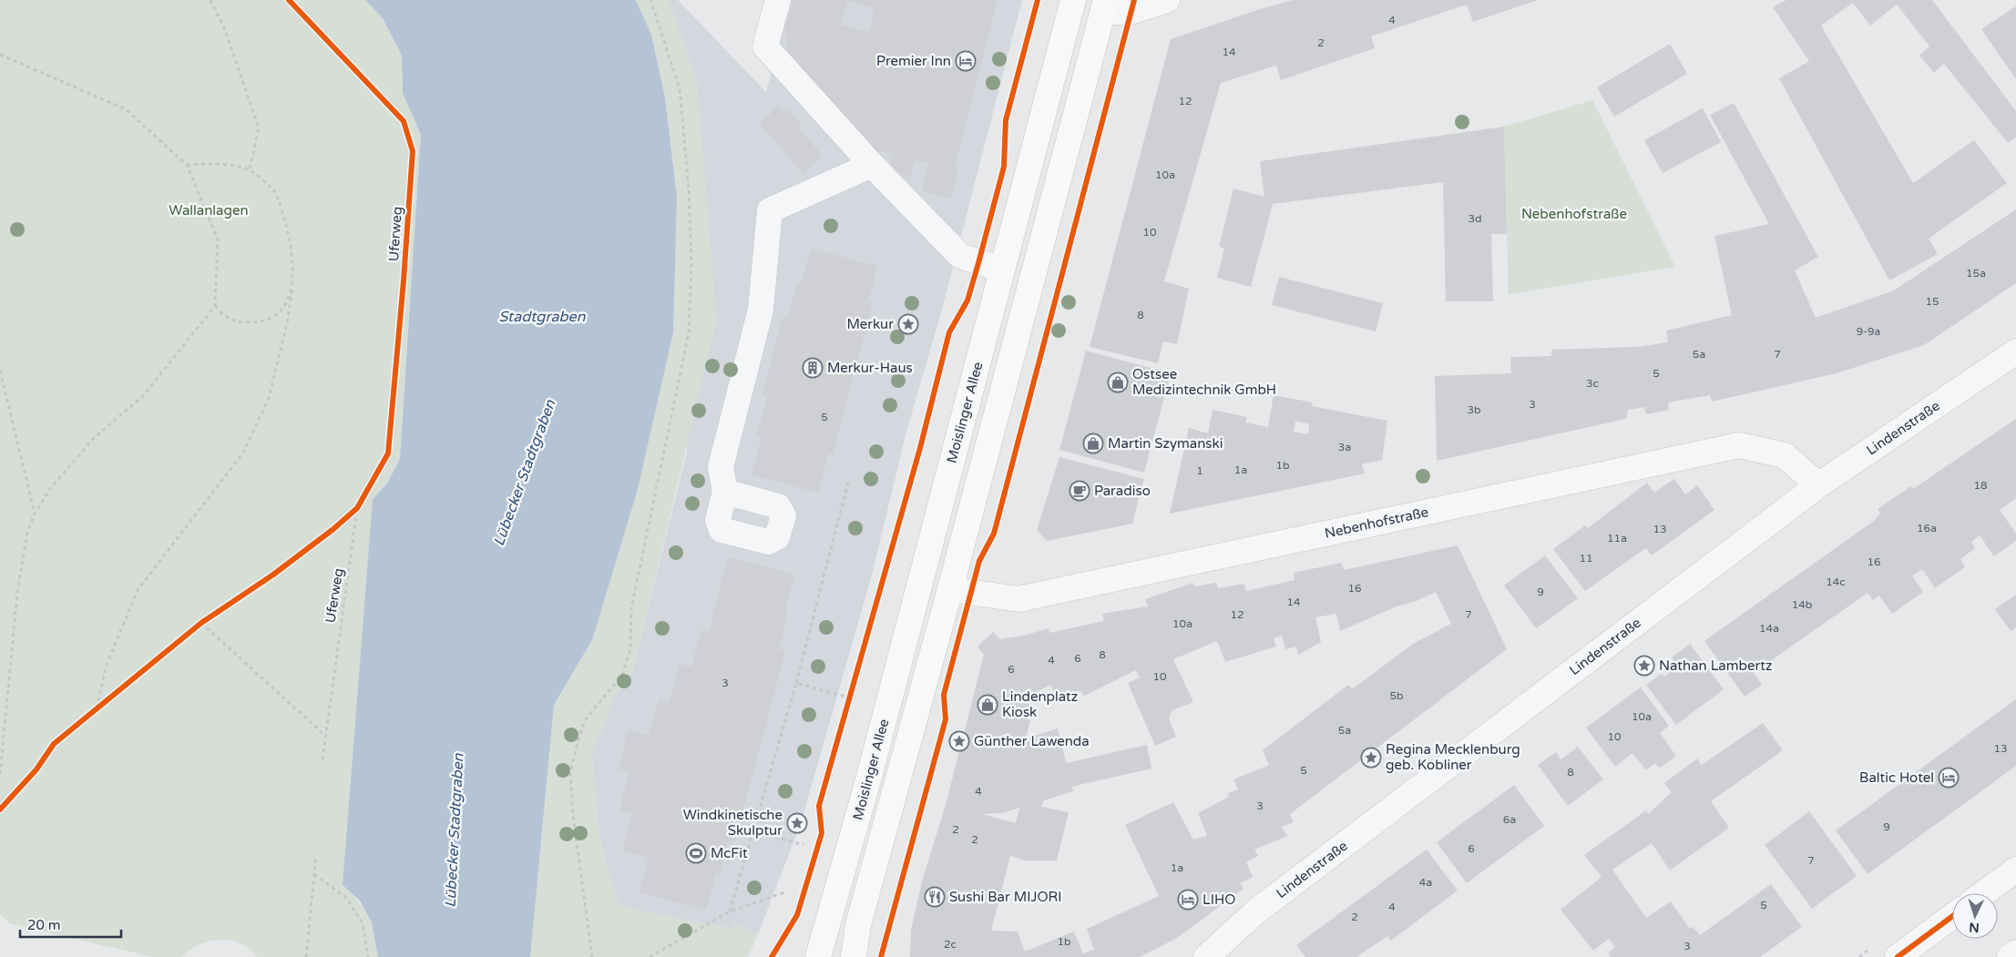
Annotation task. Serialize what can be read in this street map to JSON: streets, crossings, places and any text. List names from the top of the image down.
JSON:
{
  "streets": {
    "main road": ["Moislinger Allee"],
    "street": ["Lindenstraße", "Nebenhofstraße"],
    "cycle path": ["Uferweg"]
  },
  "crossings": [
    ["Lindenstraße", "Nebenhofstraße"]
  ],
  "water": ["Stadtgraben", "Lübecker Stadtgraben"],
  "parks": ["Wallanlagen", "Nebenhofstraße"],
  "places": {
    "hotel": ["Premier Inn", "Baltic Hotel", "LIHO"],
    "place": [
      "Merkur",
      "Nathan Lambertz",
      "Günther Lawenda",
      "Regina Mecklenburg geb. Kobliner",
      "Windkinetische Skulptur"
    ],
    "building": ["Merkur-Haus"],
    "shop": ["Ostsee Medizintechnik GmbH", "Martin Szymanski", "Lindenplatz Kiosk"],
    "cafe": ["Paradiso"],
    "sports": ["McFit"],
    "restaurant": ["Sushi Bar MIJORI"]
  },
  "house_numbers": [
    "4",
    "2",
    "14",
    "12",
    "10a",
    "3d",
    "10",
    "15a",
    "15",
    "8",
    "9-9a",
    "5a",
    "7",
    "5",
    "3c",
    "3",
    "3b",
    "5",
    "3a",
    "1b",
    "1a",
    "1",
    "18",
    "16a",
    "13",
    "11a",
    "11",
    "16",
    "14c",
    "16",
    "9",
    "14",
    "14b",
    "12",
    "7",
    "10a",
    "14a",
    "8",
    "6",
    "4",
    "6",
    "10",
    "3",
    "5b",
    "10a",
    "5a",
    "10",
    "13",
    "5",
    "8",
    "4",
    "3",
    "6a",
    "9",
    "2",
    "2",
    "6",
    "7",
    "1a",
    "4a",
    "5",
    "4",
    "2",
    "1b",
    "2c",
    "3"
  ],
  "scale_bar": "20 m",
  "north": "bottom"
}
